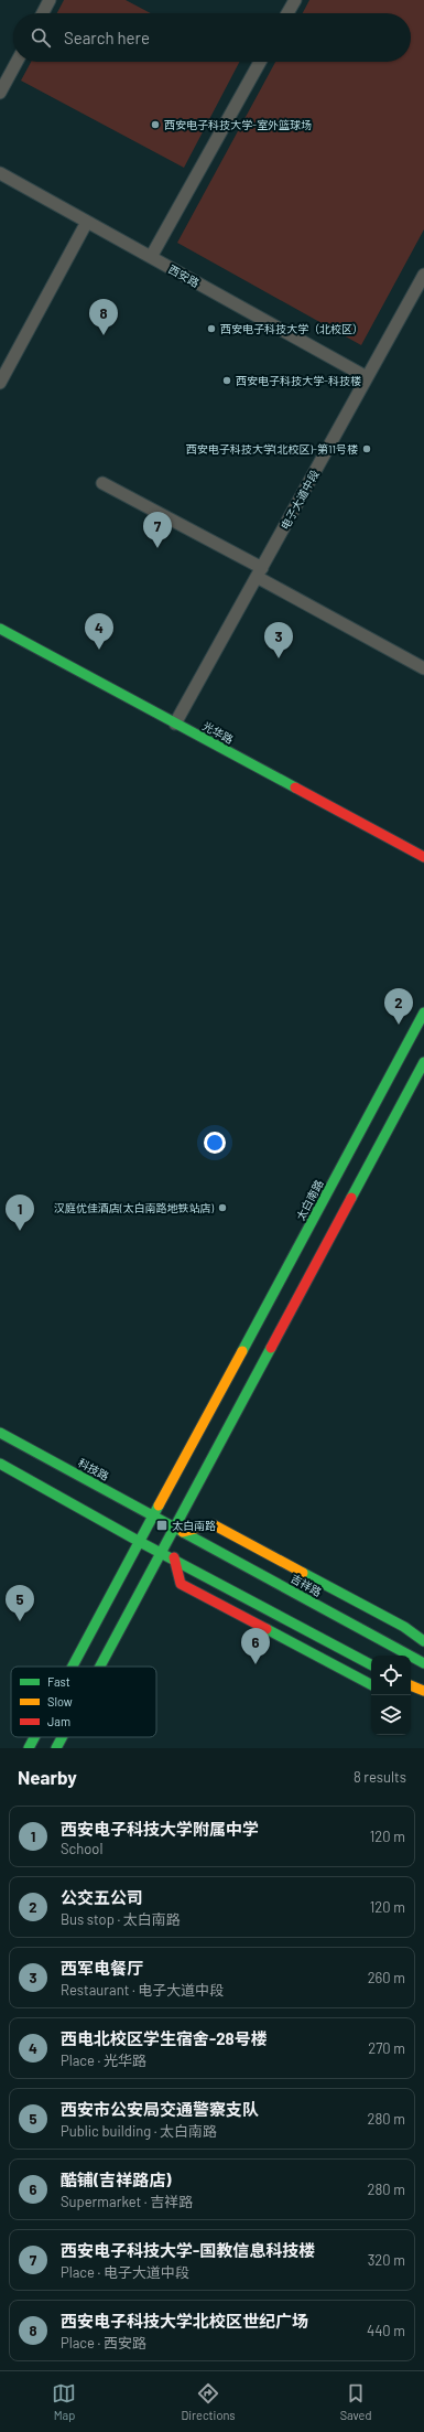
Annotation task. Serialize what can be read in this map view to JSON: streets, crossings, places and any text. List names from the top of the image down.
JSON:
{
  "streets": {
    "main road": [
      "光华路",
      "太白南路",
      "科技路",
      "吉祥路"
    ],
    "street": ["西安路", "电子大道中段"]
  },
  "crossings": [
    ["西安路", "电子大道中段"],
    ["电子大道中段", "光华路"],
    ["太白南路", "科技路"],
    ["科技路", "吉祥路"]
  ],
  "places": {
    "other": [
      "西安电子科技大学-室外篮球场",
      "西安电子科技大学（北校区）",
      "西安电子科技大学-科技楼",
      "西安电子科技大学(北校区)-第11号楼",
      "汉庭优佳酒店(太白南路地铁站店)"
    ],
    "transit": ["太白南路"]
  },
  "legend": ["Fast", "Slow", "Jam"],
  "page": {
    "search": "Search here",
    "pins": [
      "8",
      "7",
      "4",
      "3",
      "2",
      "1",
      "5",
      "6"
    ],
    "heading": ["Nearby", "8 results"],
    "list": [
      {
        "mark": "1",
        "name": "西安电子科技大学附属中学",
        "note": "School",
        "value": "120 m"
      },
      {
        "mark": "2",
        "name": "公交五公司",
        "note": "Bus stop · 太白南路",
        "value": "120 m"
      },
      {
        "mark": "3",
        "name": "西军电餐厅",
        "note": "Restaurant · 电子大道中段",
        "value": "260 m"
      },
      {
        "mark": "4",
        "name": "西电北校区学生宿舍-28号楼",
        "note": "Place · 光华路",
        "value": "270 m"
      },
      {
        "mark": "5",
        "name": "西安市公安局交通警察支队",
        "note": "Public building · 太白南路",
        "value": "280 m"
      },
      {
        "mark": "6",
        "name": "酷铺(吉祥路店)",
        "note": "Supermarket · 吉祥路",
        "value": "280 m"
      },
      {
        "mark": "7",
        "name": "西安电子科技大学-国教信息科技楼",
        "note": "Place · 电子大道中段",
        "value": "320 m"
      },
      {
        "mark": "8",
        "name": "西安电子科技大学北校区世纪广场",
        "note": "Place · 西安路",
        "value": "440 m"
      }
    ],
    "nav": ["Map", "Directions", "Saved"]
  }
}
